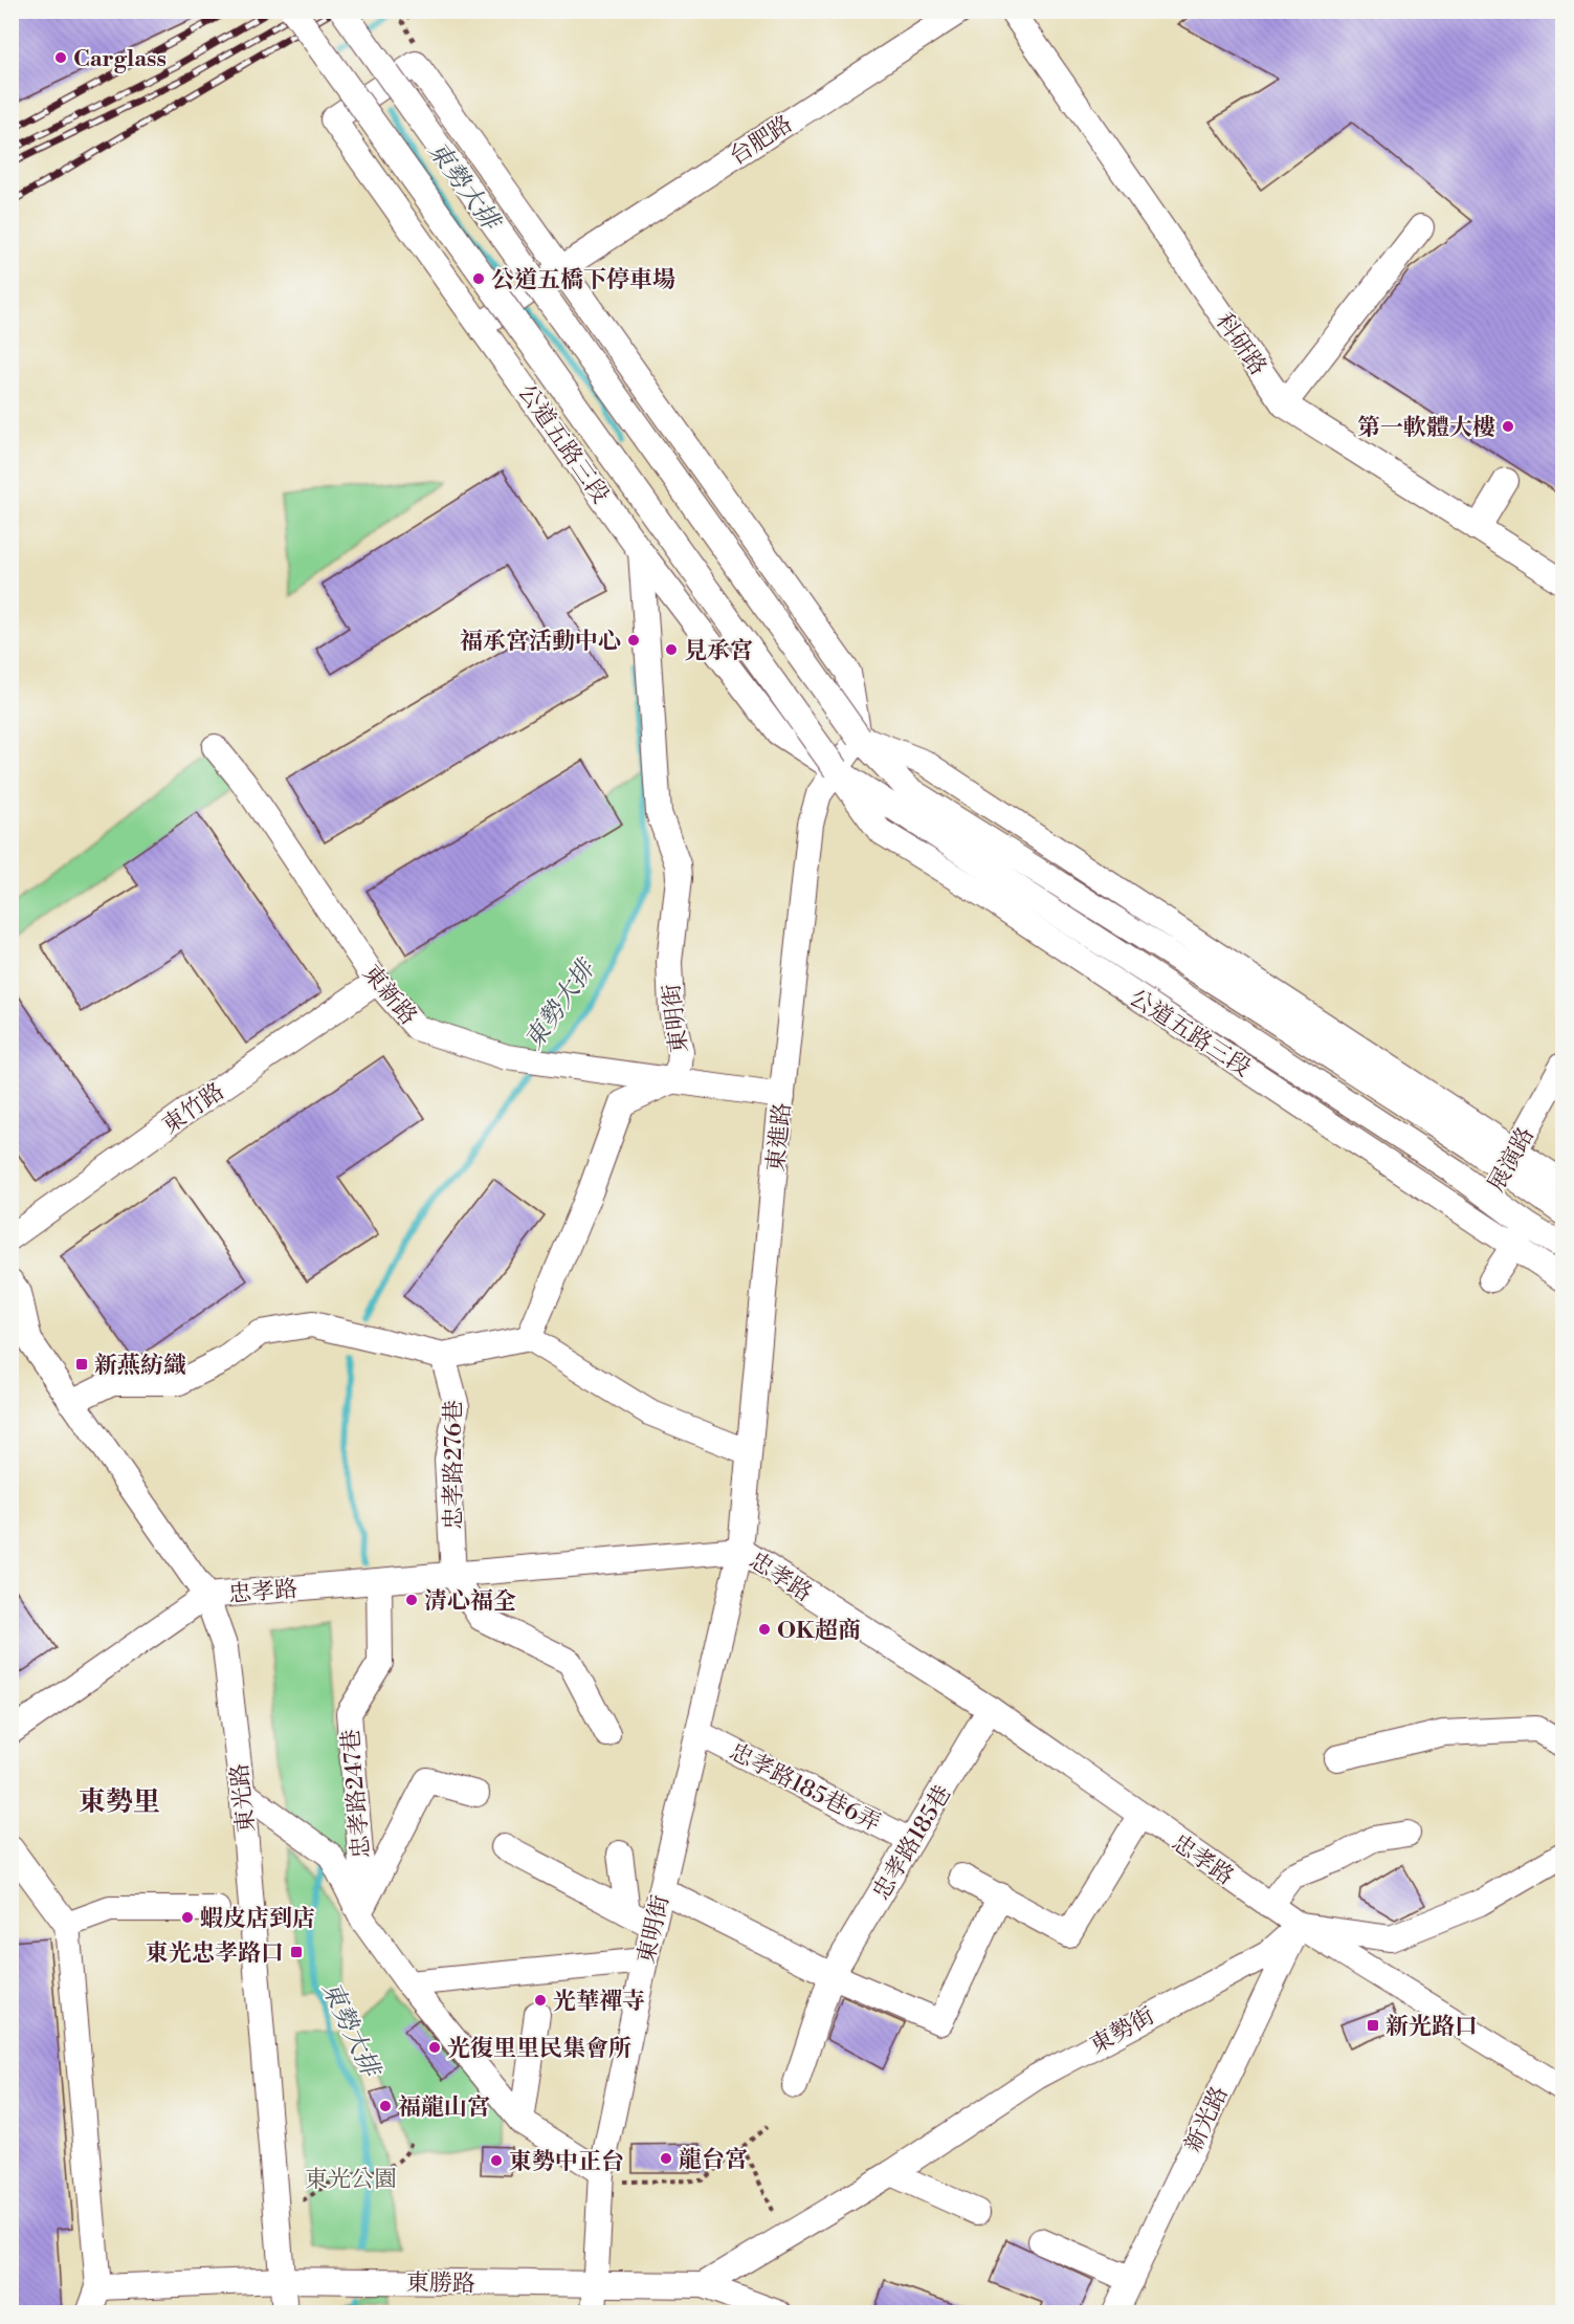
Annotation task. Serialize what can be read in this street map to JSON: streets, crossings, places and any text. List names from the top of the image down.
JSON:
{
  "streets": {
    "street": [
      "台肥路",
      "科研路",
      "公道五路三段",
      "東新路",
      "東明街",
      "東竹路",
      "東進路",
      "展演路",
      "忠孝路276巷",
      "忠孝路",
      "忠孝路185巷6弄",
      "忠孝路247巷",
      "東光路",
      "忠孝路185巷",
      "東勢街",
      "新光路",
      "東勝路"
    ]
  },
  "crossings": [
    ["台肥路", "公道五路三段"],
    ["公道五路三段", "東明街"],
    ["公道五路三段", "東進路"],
    ["公道五路三段", "展演路"],
    ["東新路", "東明街"],
    ["東新路", "東竹路"],
    ["東新路", "東進路"],
    ["東明街", "東進路"],
    ["東明街", "忠孝路"],
    ["東明街", "忠孝路185巷6弄"],
    ["東明街", "東勝路"],
    ["東進路", "忠孝路"],
    ["忠孝路276巷", "忠孝路"],
    ["忠孝路", "忠孝路247巷"],
    ["忠孝路", "東光路"],
    ["忠孝路", "忠孝路185巷"],
    ["忠孝路", "東勢街"],
    ["忠孝路", "新光路"],
    ["忠孝路185巷6弄", "忠孝路185巷"],
    ["東光路", "東勝路"],
    ["東勢街", "新光路"],
    ["東勢街", "東勝路"]
  ],
  "districts": ["東勢里"],
  "water": ["東勢大排"],
  "parks": ["東光公園"],
  "places": {
    "other": [
      "Carglass",
      "公道五橋下停車場",
      "第一軟體大樓",
      "福承宮活動中心",
      "見承宮",
      "清心福全",
      "OK超商",
      "蝦皮店到店",
      "光華禪寺",
      "光復里里民集會所",
      "福龍山宮",
      "龍台宮",
      "東勢中正台"
    ],
    "transit": ["新燕紡織", "東光忠孝路口", "新光路口"]
  }
}
